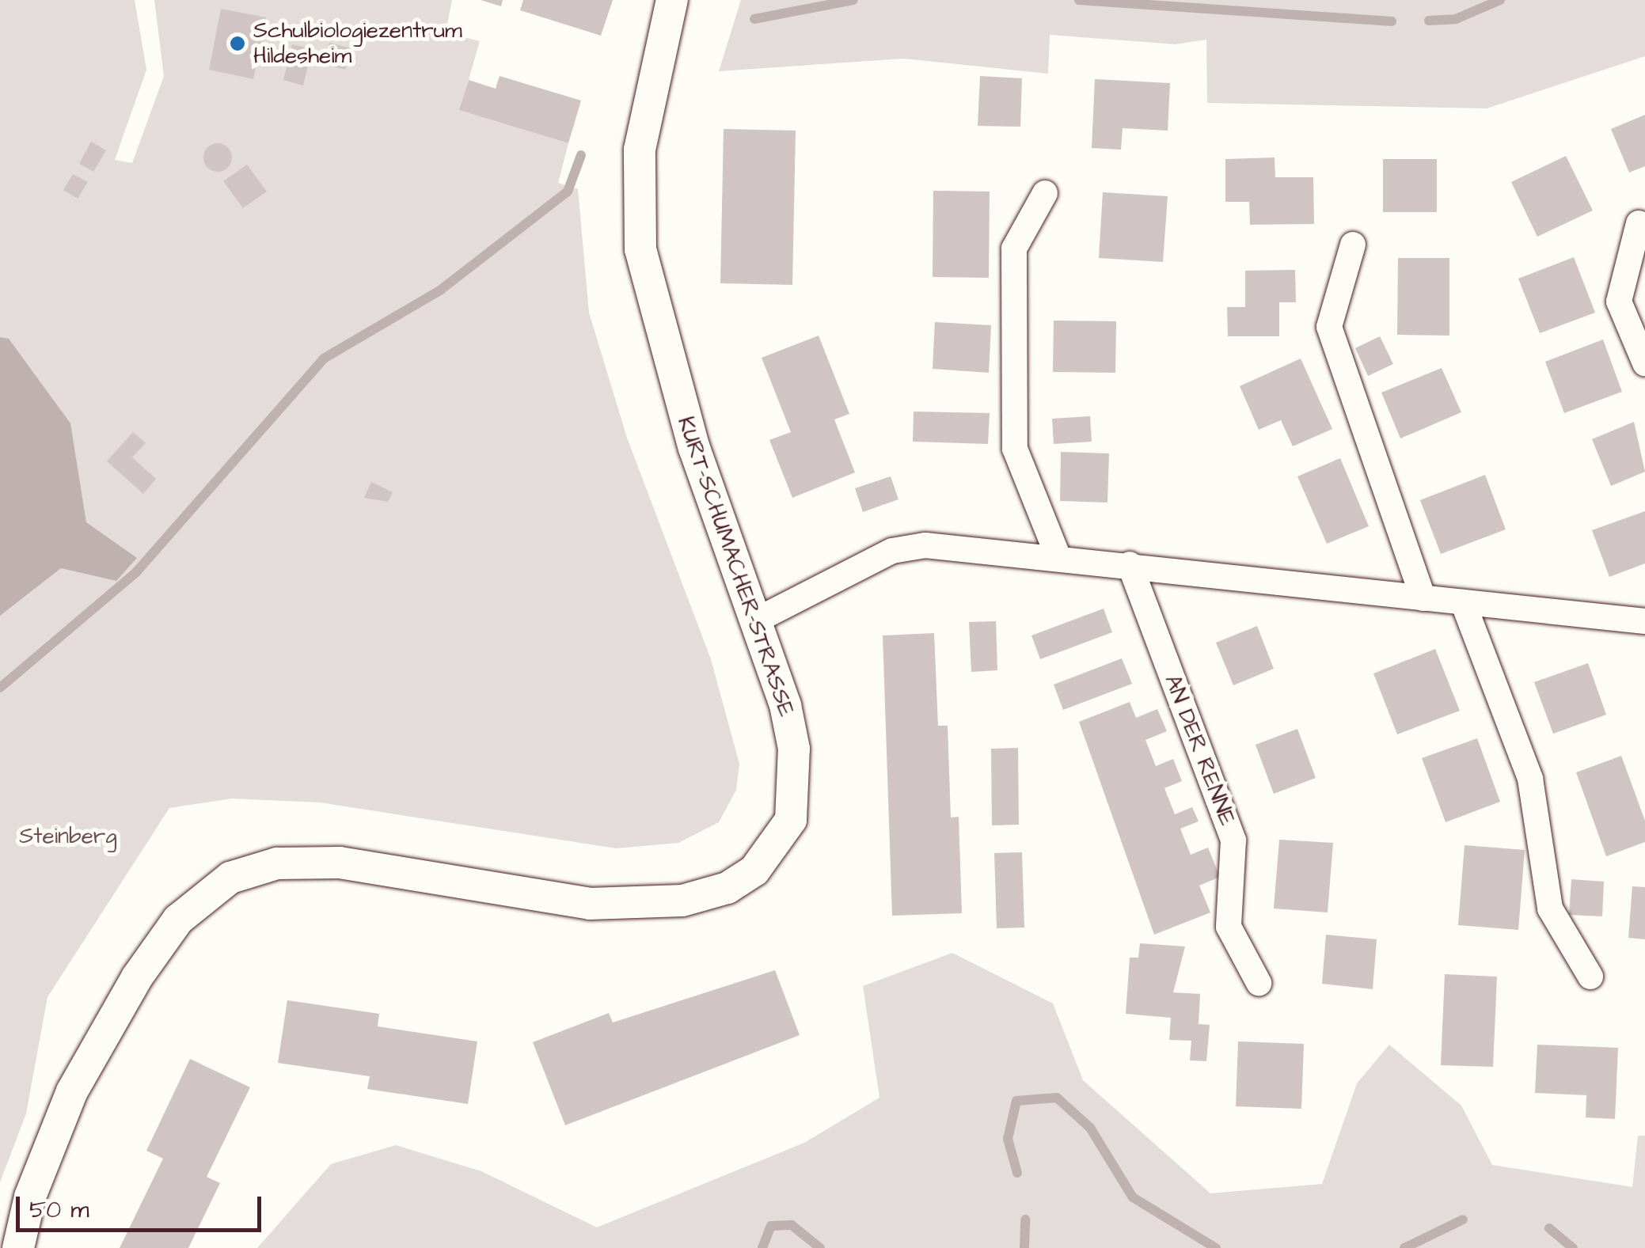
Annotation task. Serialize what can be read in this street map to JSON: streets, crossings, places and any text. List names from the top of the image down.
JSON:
{
  "streets": {
    "street": ["KURT-SCHUMACHER-STRASSE", "AN DER RENNE"]
  },
  "parks": ["Steinberg"],
  "places": ["Schulbiologiezentrum Hildesheim"],
  "scale_bar": "50 m"
}
